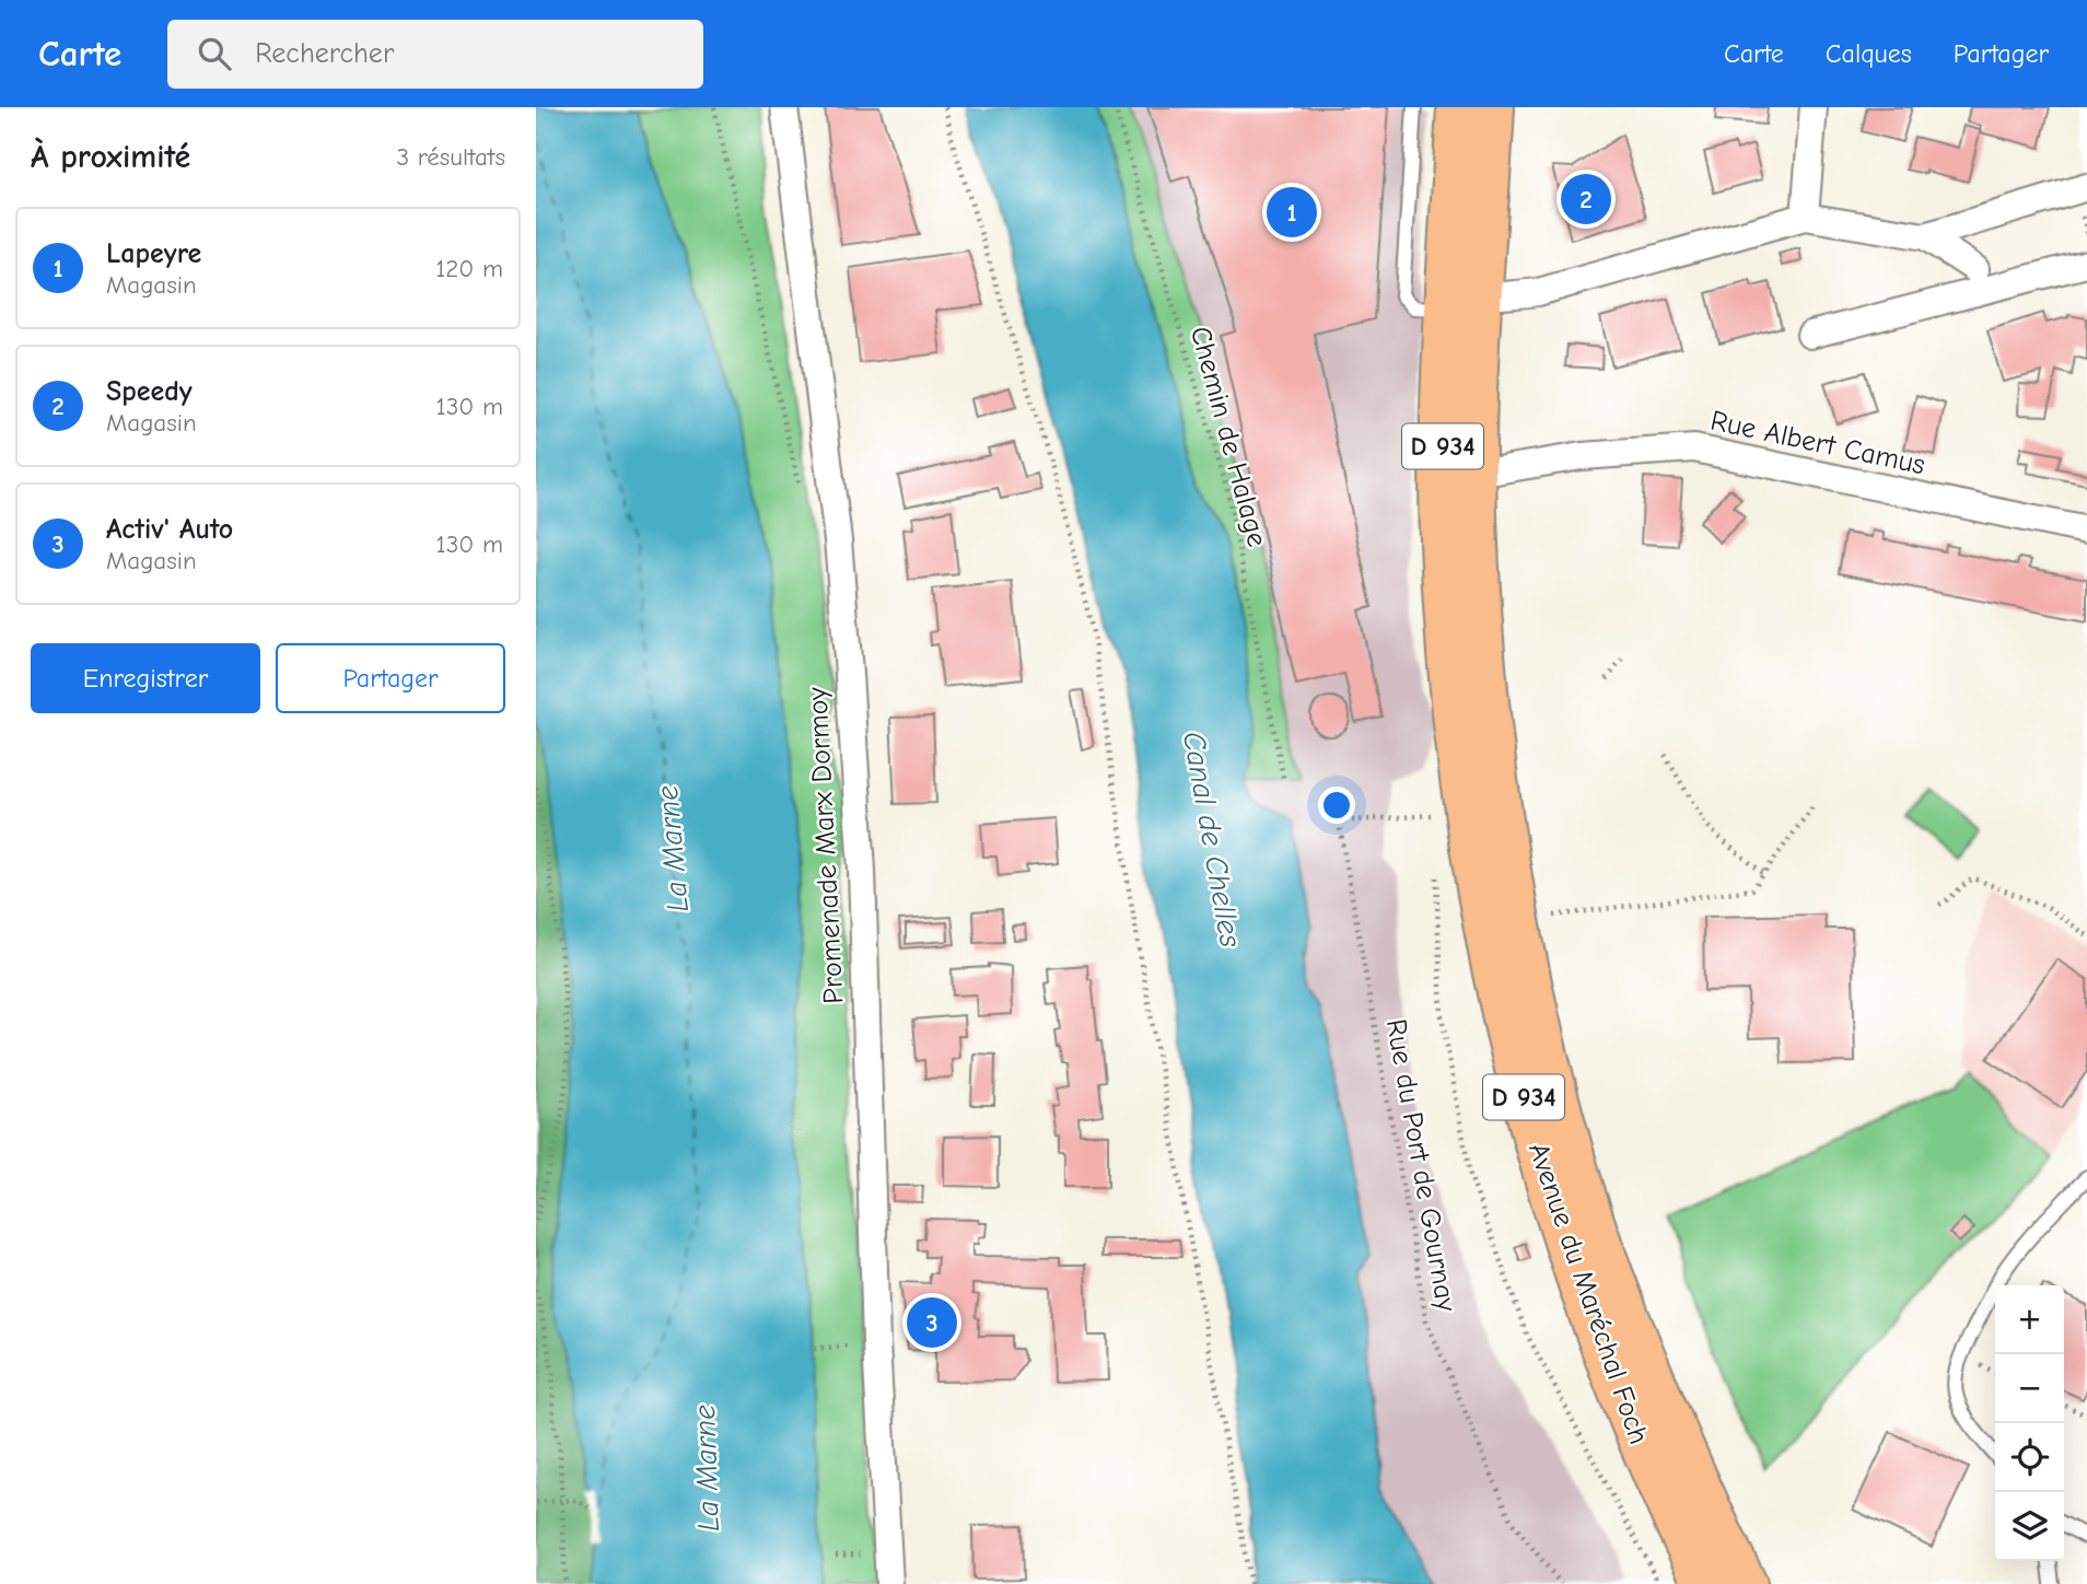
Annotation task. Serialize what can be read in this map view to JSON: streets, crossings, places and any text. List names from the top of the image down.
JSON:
{
  "streets": {
    "main road": ["D 934", "Avenue du Maréchal Foch"],
    "street": ["Rue Albert Camus", "Promenade Marx Dormoy"],
    "path": ["Chemin de Halage", "Rue du Port de Gournay"]
  },
  "crossings": [
    ["Rue Albert Camus", "D 934"],
    ["Rue Albert Camus", "Avenue du Maréchal Foch"],
    ["D 934", "Avenue du Maréchal Foch"]
  ],
  "water": ["Canal de Chelles", "La Marne"],
  "page": {
    "header": "Carte",
    "search": "Rechercher",
    "nav": ["Carte", "Calques", "Partager"],
    "heading": ["À proximité", "3 résultats"],
    "pins": ["2", "1", "3"],
    "list": [
      {
        "mark": "1",
        "name": "Lapeyre",
        "note": "Magasin",
        "value": "120 m"
      },
      {
        "mark": "2",
        "name": "Speedy",
        "note": "Magasin",
        "value": "130 m"
      },
      {
        "mark": "3",
        "name": "Activ' Auto",
        "note": "Magasin",
        "value": "130 m"
      }
    ],
    "buttons": ["Enregistrer", "Partager"],
    "map_buttons": ["+", "−"]
  }
}
